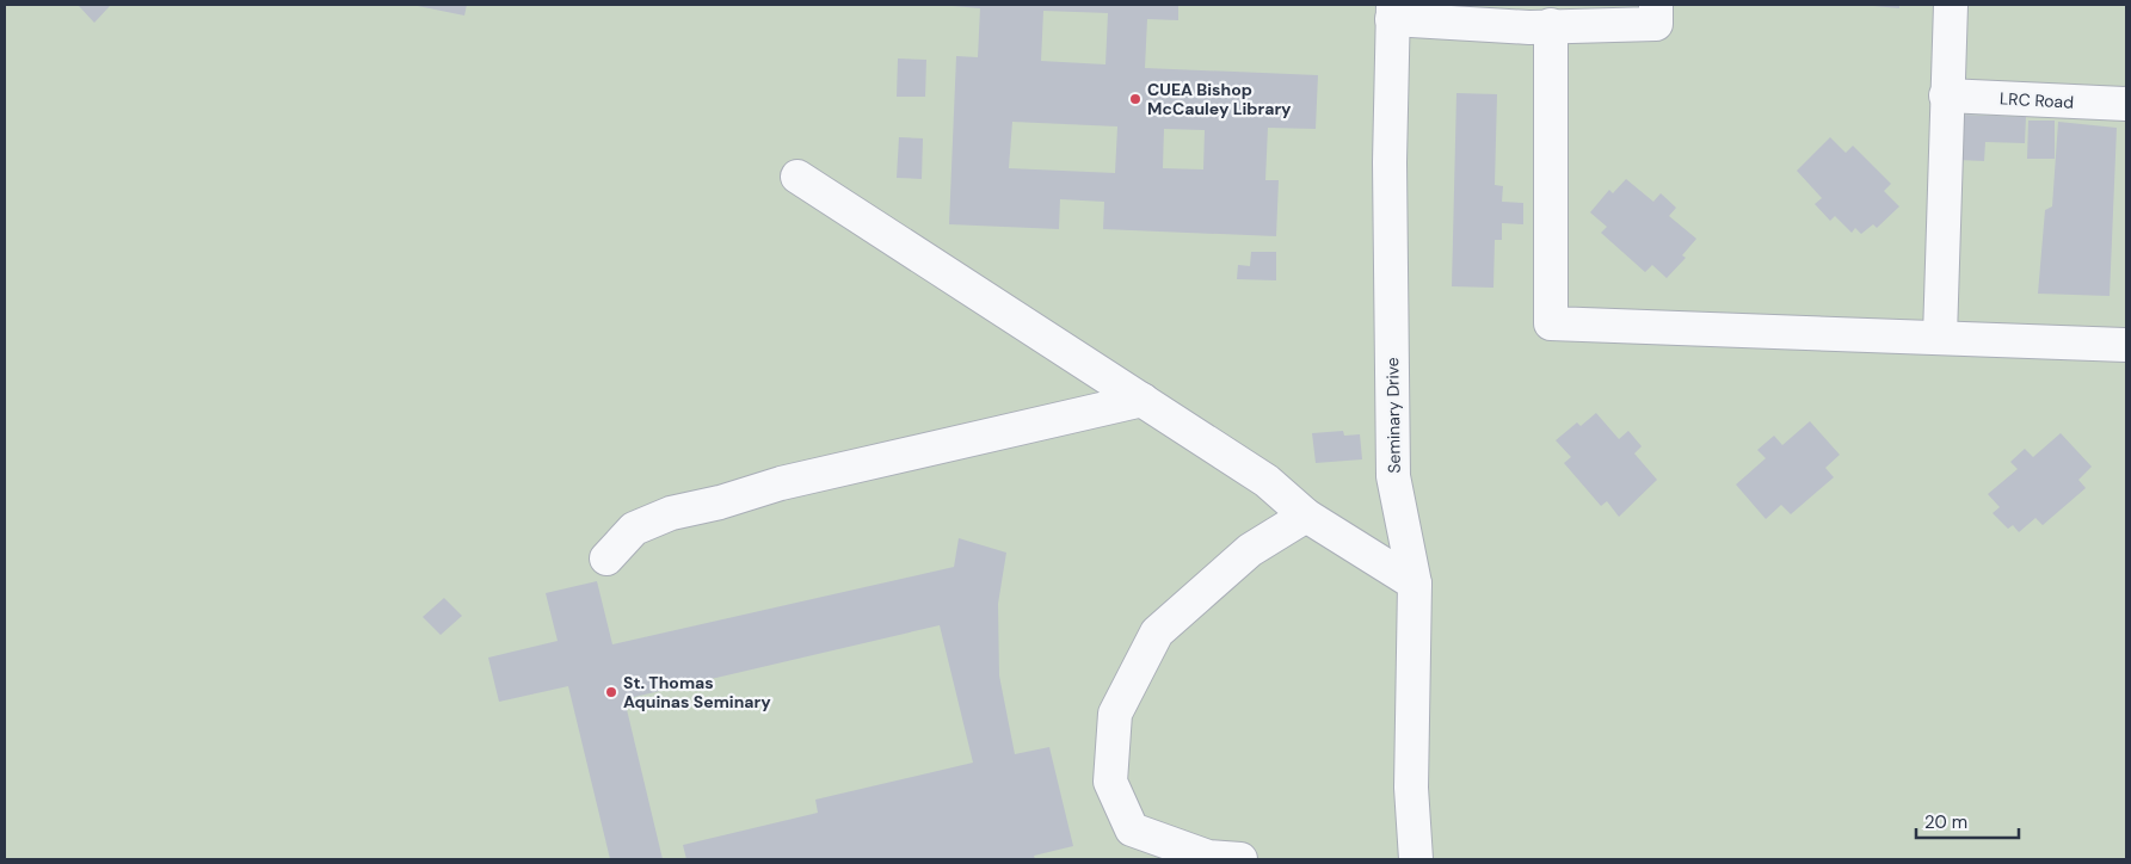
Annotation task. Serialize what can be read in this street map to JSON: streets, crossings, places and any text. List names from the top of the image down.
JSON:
{
  "streets": {
    "street": ["LRC Road", "Seminary Drive"]
  },
  "places": ["CUEA Bishop McCauley Library", "St. Thomas Aquinas Seminary"],
  "scale_bar": "20 m"
}
